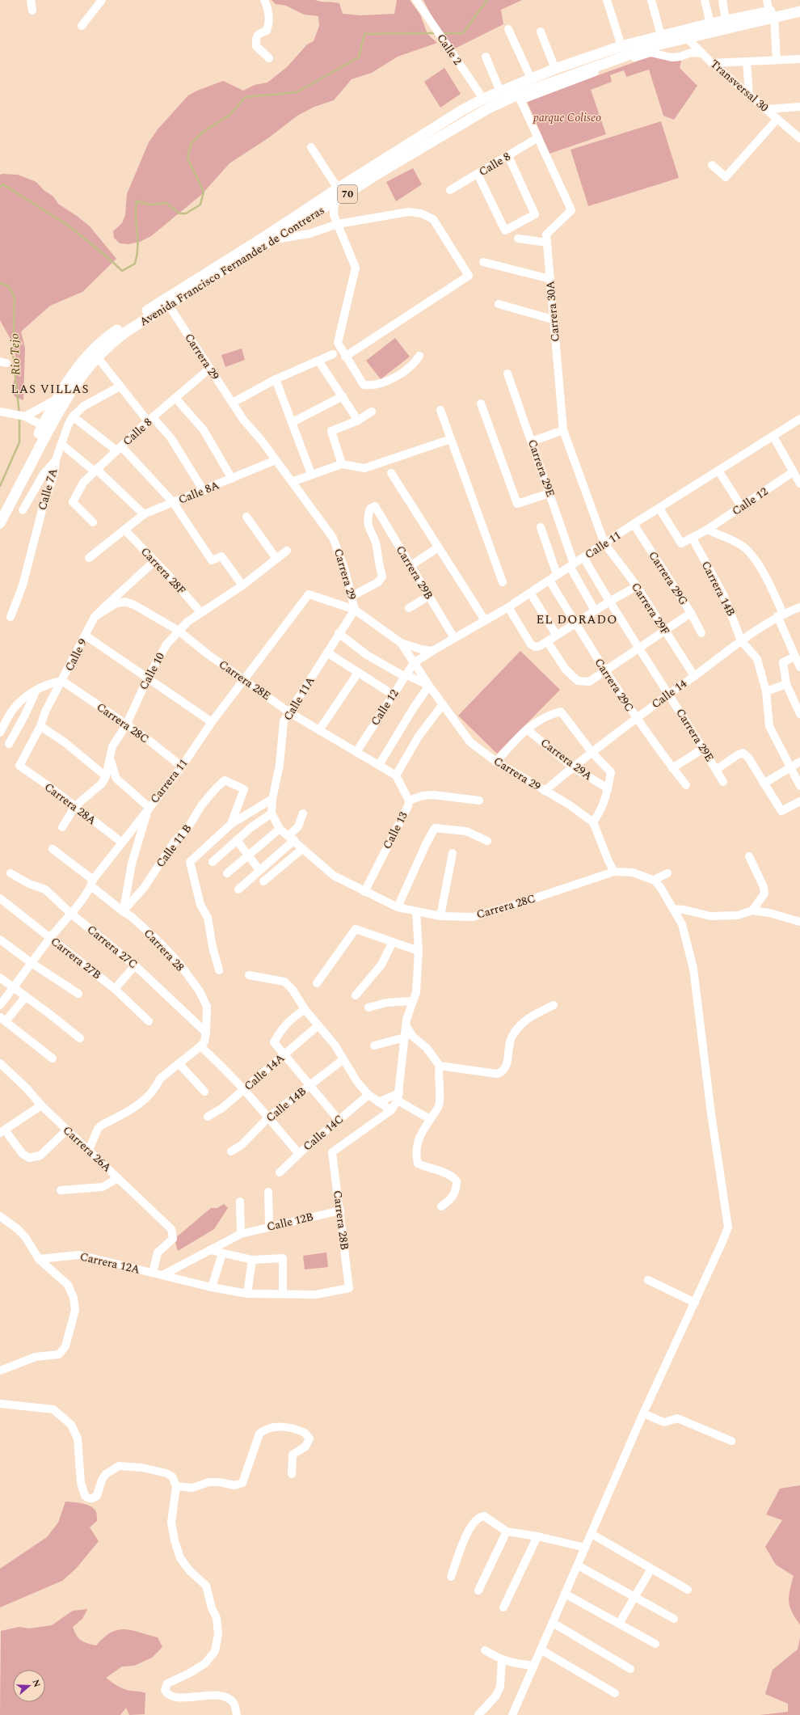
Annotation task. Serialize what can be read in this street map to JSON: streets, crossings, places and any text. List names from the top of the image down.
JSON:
{
  "streets": {
    "main road": ["70", "Avenida Francisco Fernandez de Contreras"],
    "street": [
      "Calle 2",
      "Transversal 30",
      "Calle 8",
      "Carrera 30A",
      "Carrera 29",
      "Carrera 29E",
      "Calle 7A",
      "Calle 8A",
      "Calle 12",
      "Calle 11",
      "Carrera 28F",
      "Carrera 29B",
      "Carrera 29G",
      "Carrera 14B",
      "Carrera 29F",
      "Calle 9",
      "Calle 10",
      "Carrera 28E",
      "Carrera 29C",
      "Calle 14",
      "Calle 11A",
      "Carrera 28C",
      "Carrera 29A",
      "Carrera 11",
      "Carrera 28A",
      "Calle 13",
      "Calle 11 B",
      "Carrera 27C",
      "Carrera 28",
      "Carrera 27B",
      "Calle 14A",
      "Calle 14B",
      "Calle 14C",
      "Carrera 26A",
      "Carrera 28B",
      "Calle 12B",
      "Carrera 12A"
    ]
  },
  "crossings": [
    ["Calle 2", "Avenida Francisco Fernandez de Contreras"],
    ["Transversal 30", "Avenida Francisco Fernandez de Contreras"],
    ["Calle 8", "Carrera 30A"],
    ["Calle 8", "Carrera 29"],
    ["Avenida Francisco Fernandez de Contreras", "Carrera 30A"],
    ["Avenida Francisco Fernandez de Contreras", "Carrera 29"],
    ["Carrera 30A", "Calle 11"],
    ["Carrera 30A", "Carrera 29F"],
    ["Carrera 29", "Calle 8A"],
    ["Carrera 29", "Calle 12"],
    ["Carrera 29", "Calle 11"],
    ["Carrera 29", "Carrera 29B"],
    ["Carrera 29", "Calle 14"],
    ["Carrera 29", "Calle 11A"],
    ["Carrera 29", "Carrera 11"],
    ["Carrera 29E", "Calle 11"],
    ["Carrera 29E", "Calle 14"],
    ["Calle 8A", "Carrera 28F"],
    ["Calle 12", "Calle 11"],
    ["Calle 12", "Carrera 14B"],
    ["Calle 12", "Carrera 28E"],
    ["Calle 11", "Carrera 29B"],
    ["Calle 11", "Carrera 29G"],
    ["Calle 11", "Carrera 29F"],
    ["Calle 11", "Carrera 29C"],
    ["Carrera 28F", "Calle 9"],
    ["Carrera 28F", "Calle 10"],
    ["Carrera 14B", "Calle 14"],
    ["Carrera 29F", "Calle 14"],
    ["Calle 9", "Carrera 28E"],
    ["Calle 9", "Carrera 28C"],
    ["Calle 9", "Carrera 28A"],
    ["Calle 10", "Carrera 28E"],
    ["Calle 10", "Carrera 28C"],
    ["Calle 10", "Carrera 28A"],
    ["Carrera 28E", "Calle 11A"],
    ["Carrera 28E", "Carrera 11"],
    ["Carrera 28E", "Calle 13"],
    ["Carrera 29C", "Calle 14"],
    ["Calle 14", "Carrera 29A"],
    ["Calle 11A", "Carrera 11"],
    ["Carrera 28C", "Carrera 11"],
    ["Carrera 28C", "Calle 13"],
    ["Carrera 11", "Carrera 28A"],
    ["Carrera 11", "Carrera 27C"],
    ["Carrera 11", "Carrera 28"],
    ["Carrera 11", "Carrera 27B"],
    ["Calle 11 B", "Carrera 28"],
    ["Carrera 27C", "Carrera 28"],
    ["Carrera 26A", "Carrera 12A"],
    ["Carrera 28B", "Calle 12B"],
    ["Carrera 28B", "Carrera 12A"],
    ["Calle 12B", "Carrera 12A"]
  ],
  "districts": ["LAS VILLAS", "EL DORADO"],
  "water": ["Rio Tejo"],
  "parks": ["parque Coliseo"],
  "north": "right"
}
